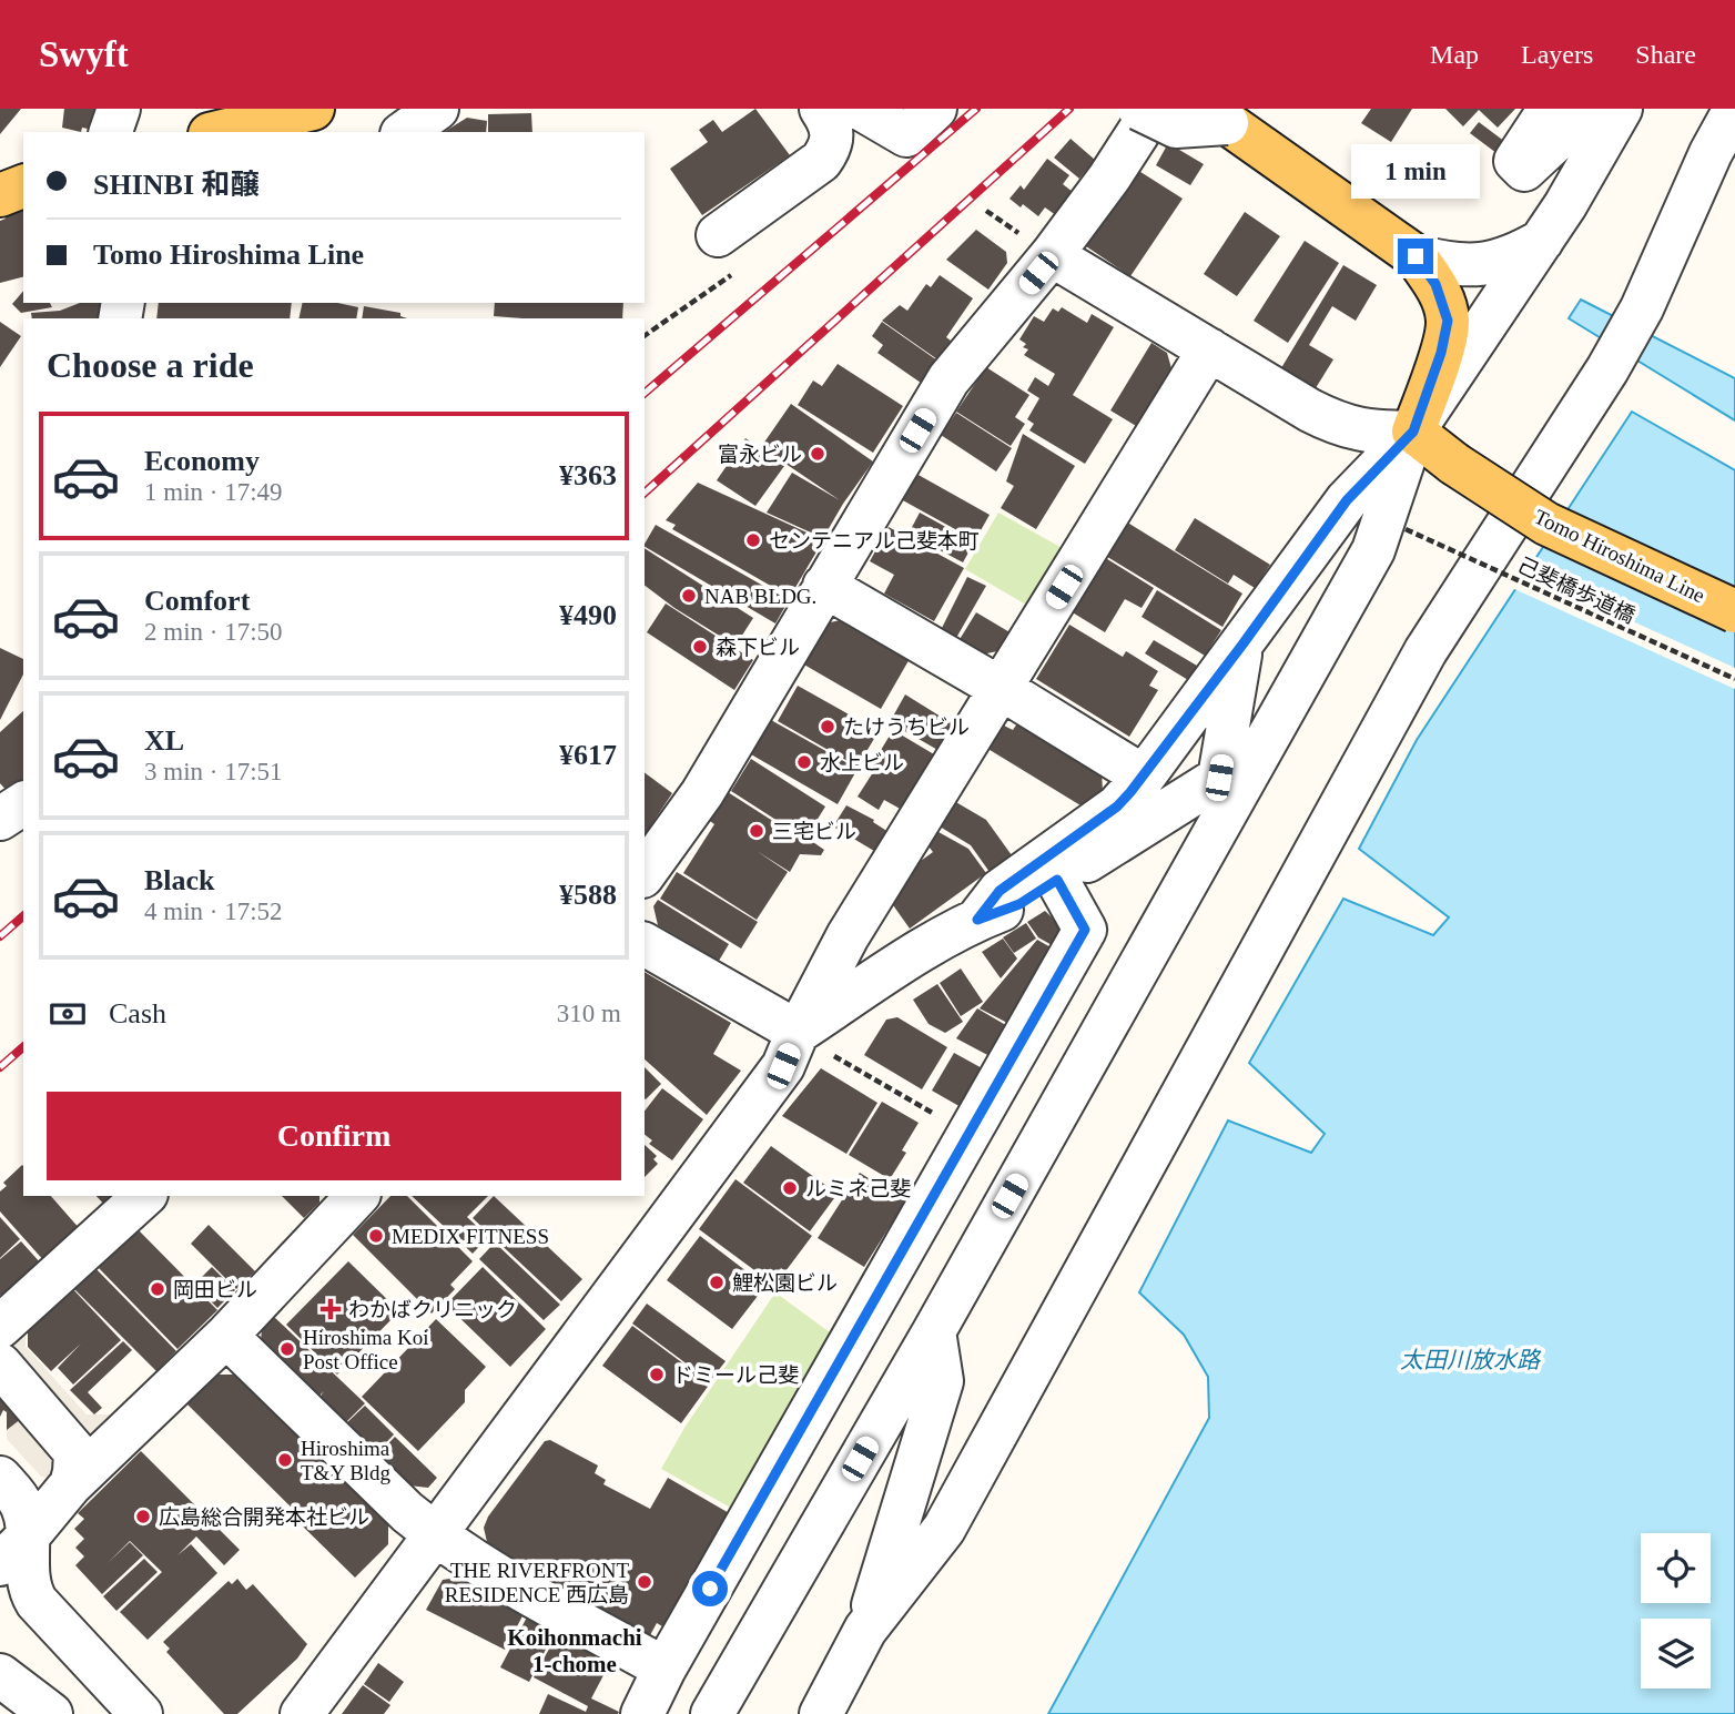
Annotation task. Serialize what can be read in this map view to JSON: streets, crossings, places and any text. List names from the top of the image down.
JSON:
{
  "streets": {
    "main road": ["Tomo Hiroshima Line"],
    "path": ["己斐橋歩道橋"]
  },
  "districts": ["Koihonmachi 1-chome"],
  "water": ["太田川放水路"],
  "places": {
    "other": [
      "富永ビル",
      "センテニアル己斐本町",
      "NAB BLDG.",
      "森下ビル",
      "たけうちビル",
      "水上ビル",
      "三宅ビル",
      "ルミネ己斐",
      "MEDIX FITNESS",
      "鯉松園ビル",
      "岡田ビル",
      "Hiroshima Koi Post Office",
      "ドミール己斐",
      "Hiroshima T&Y Bldg",
      "広島総合開発本社ビル",
      "THE RIVERFRONT RESIDENCE 西広島"
    ],
    "health": ["わかばクリニック"]
  },
  "page": {
    "header": "Swyft",
    "nav": ["Map", "Layers", "Share"],
    "banner": ["SHINBI 和醸", "Tomo Hiroshima Line"],
    "bubble": "1 min",
    "heading": "Choose a ride",
    "list": [
      {
        "name": "Economy",
        "note": "1 min · 17:49",
        "value": "¥363"
      },
      {
        "name": "Comfort",
        "note": "2 min · 17:50",
        "value": "¥490"
      },
      {
        "name": "XL",
        "note": "3 min · 17:51",
        "value": "¥617"
      },
      {
        "name": "Black",
        "note": "4 min · 17:52",
        "value": "¥588"
      }
    ],
    "pay": ["Cash", "310 m"],
    "buttons": "Confirm"
  }
}
